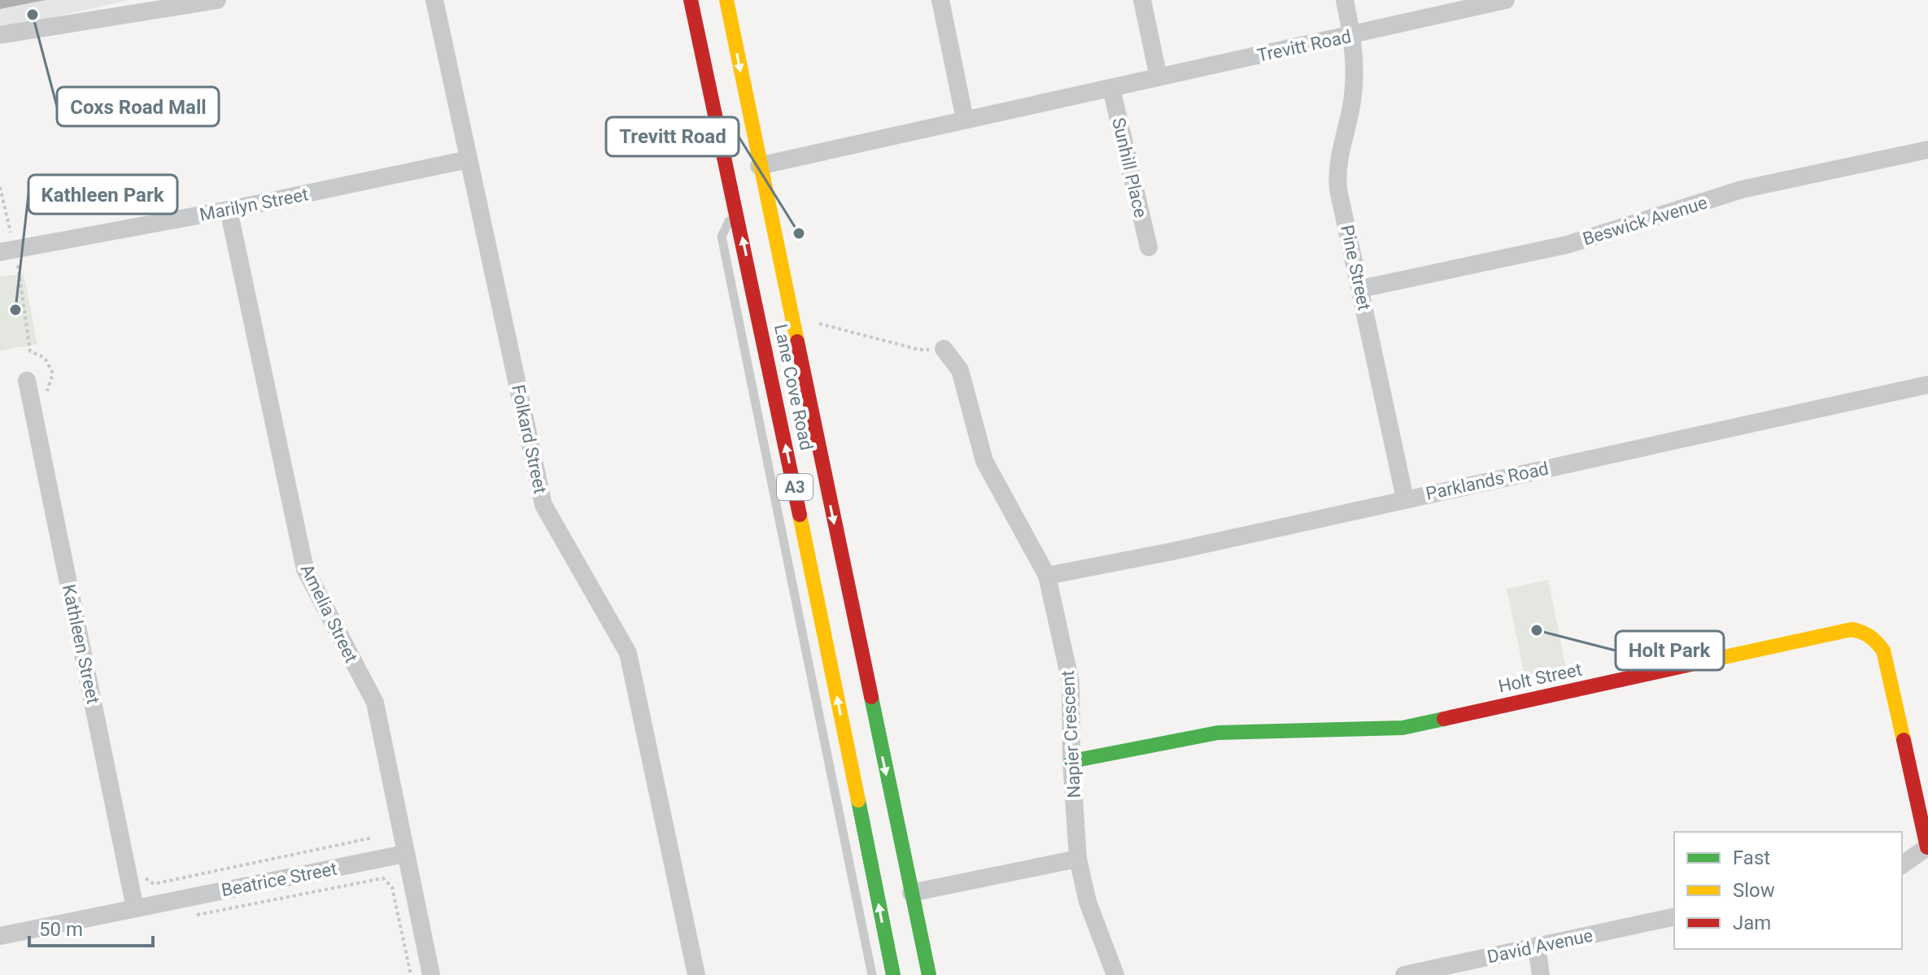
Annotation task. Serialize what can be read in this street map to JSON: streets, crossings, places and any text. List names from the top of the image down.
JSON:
{
  "streets": {
    "main road": ["Lane Cove Road", "A3", "Holt Street"],
    "street": [
      "Trevitt Road",
      "Sunhill Place",
      "Marilyn Street",
      "Beswick Avenue",
      "Pine Street",
      "Folkard Street",
      "Parklands Road",
      "Amelia Street",
      "Kathleen Street",
      "Napier Crescent",
      "Beatrice Street",
      "David Avenue"
    ]
  },
  "crossings": [
    ["Trevitt Road", "Sunhill Place"],
    ["Trevitt Road", "Pine Street"],
    ["Trevitt Road", "Lane Cove Road"],
    ["Marilyn Street", "Folkard Street"],
    ["Marilyn Street", "Amelia Street"],
    ["Beswick Avenue", "Pine Street"],
    ["Pine Street", "Parklands Road"],
    ["Parklands Road", "Napier Crescent"],
    ["Amelia Street", "Beatrice Street"],
    ["Kathleen Street", "Beatrice Street"],
    ["Holt Street", "Napier Crescent"]
  ],
  "places": [
    "Coxs Road Mall",
    "Trevitt Road",
    "Kathleen Park",
    "Holt Park"
  ],
  "legend": ["Fast", "Slow", "Jam"],
  "scale_bar": "50 m"
}
